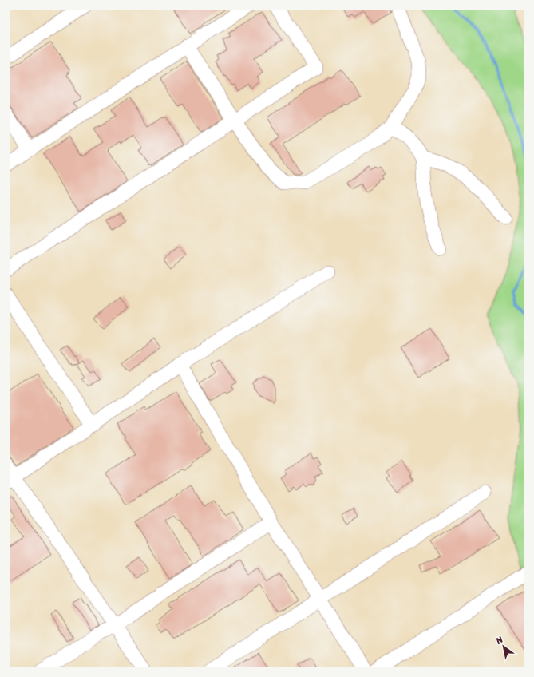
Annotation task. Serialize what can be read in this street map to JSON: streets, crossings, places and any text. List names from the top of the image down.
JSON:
{
  "north": "top left"
}
